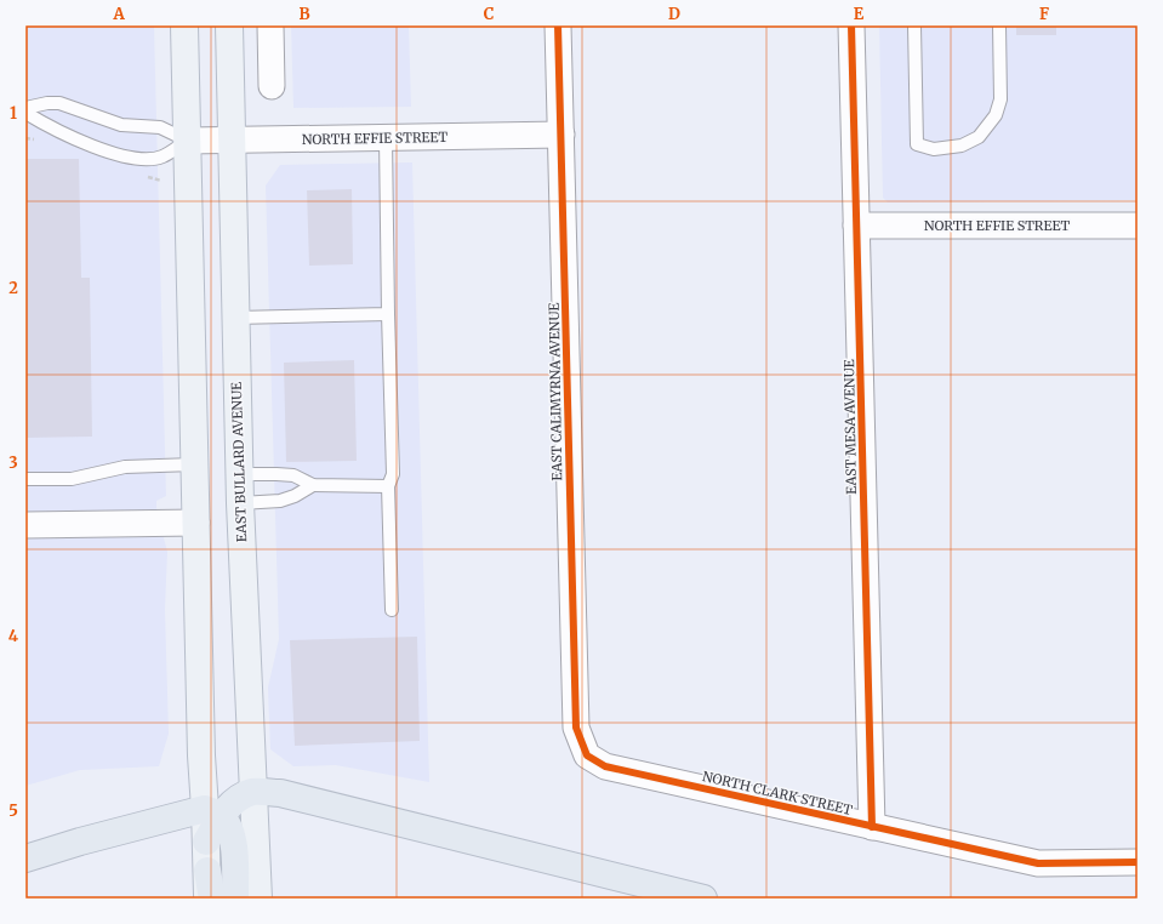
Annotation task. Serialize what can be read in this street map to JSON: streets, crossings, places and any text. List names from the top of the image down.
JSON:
{
  "streets": {
    "main road": ["EAST BULLARD AVENUE"],
    "street": [
      "NORTH EFFIE STREET",
      "EAST CALIMYRNA AVENUE",
      "EAST MESA AVENUE",
      "NORTH CLARK STREET"
    ]
  },
  "crossings": [
    ["NORTH EFFIE STREET", "EAST CALIMYRNA AVENUE"],
    ["NORTH EFFIE STREET", "EAST MESA AVENUE"],
    ["NORTH EFFIE STREET", "EAST BULLARD AVENUE"],
    ["EAST CALIMYRNA AVENUE", "NORTH CLARK STREET"],
    ["EAST MESA AVENUE", "NORTH CLARK STREET"]
  ],
  "grid": {
    "columns": [
      "A",
      "B",
      "C",
      "D",
      "E",
      "F"
    ],
    "rows": [
      "1",
      "2",
      "3",
      "4",
      "5"
    ]
  }
}
